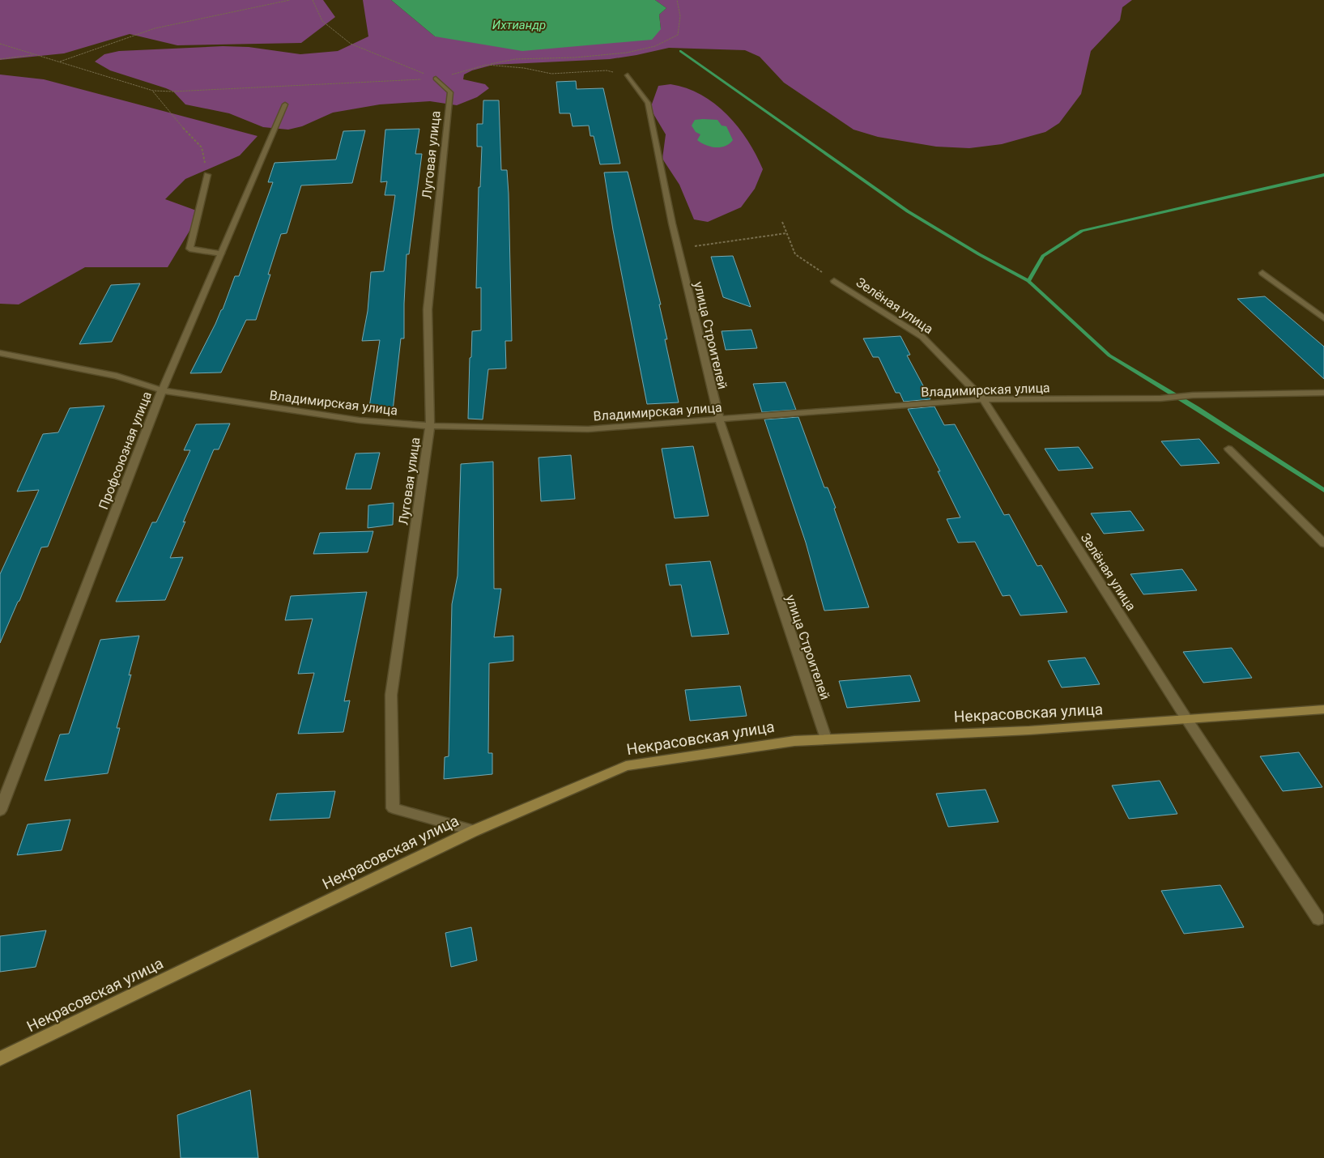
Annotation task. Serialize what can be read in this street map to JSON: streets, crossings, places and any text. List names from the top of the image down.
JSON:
{
  "streets": {
    "street": [
      "Луговая улица",
      "Зелёная улица",
      "улица Строителей",
      "Владимирская улица",
      "Профсоюзная улица",
      "Некрасовская улица"
    ]
  },
  "crossings": [
    ["Луговая улица", "Владимирская улица"],
    ["Луговая улица", "Некрасовская улица"],
    ["Зелёная улица", "Владимирская улица"],
    ["Зелёная улица", "Некрасовская улица"],
    ["улица Строителей", "Владимирская улица"],
    ["улица Строителей", "Некрасовская улица"],
    ["Владимирская улица", "Профсоюзная улица"]
  ],
  "water": ["Ихтиандр"]
}
